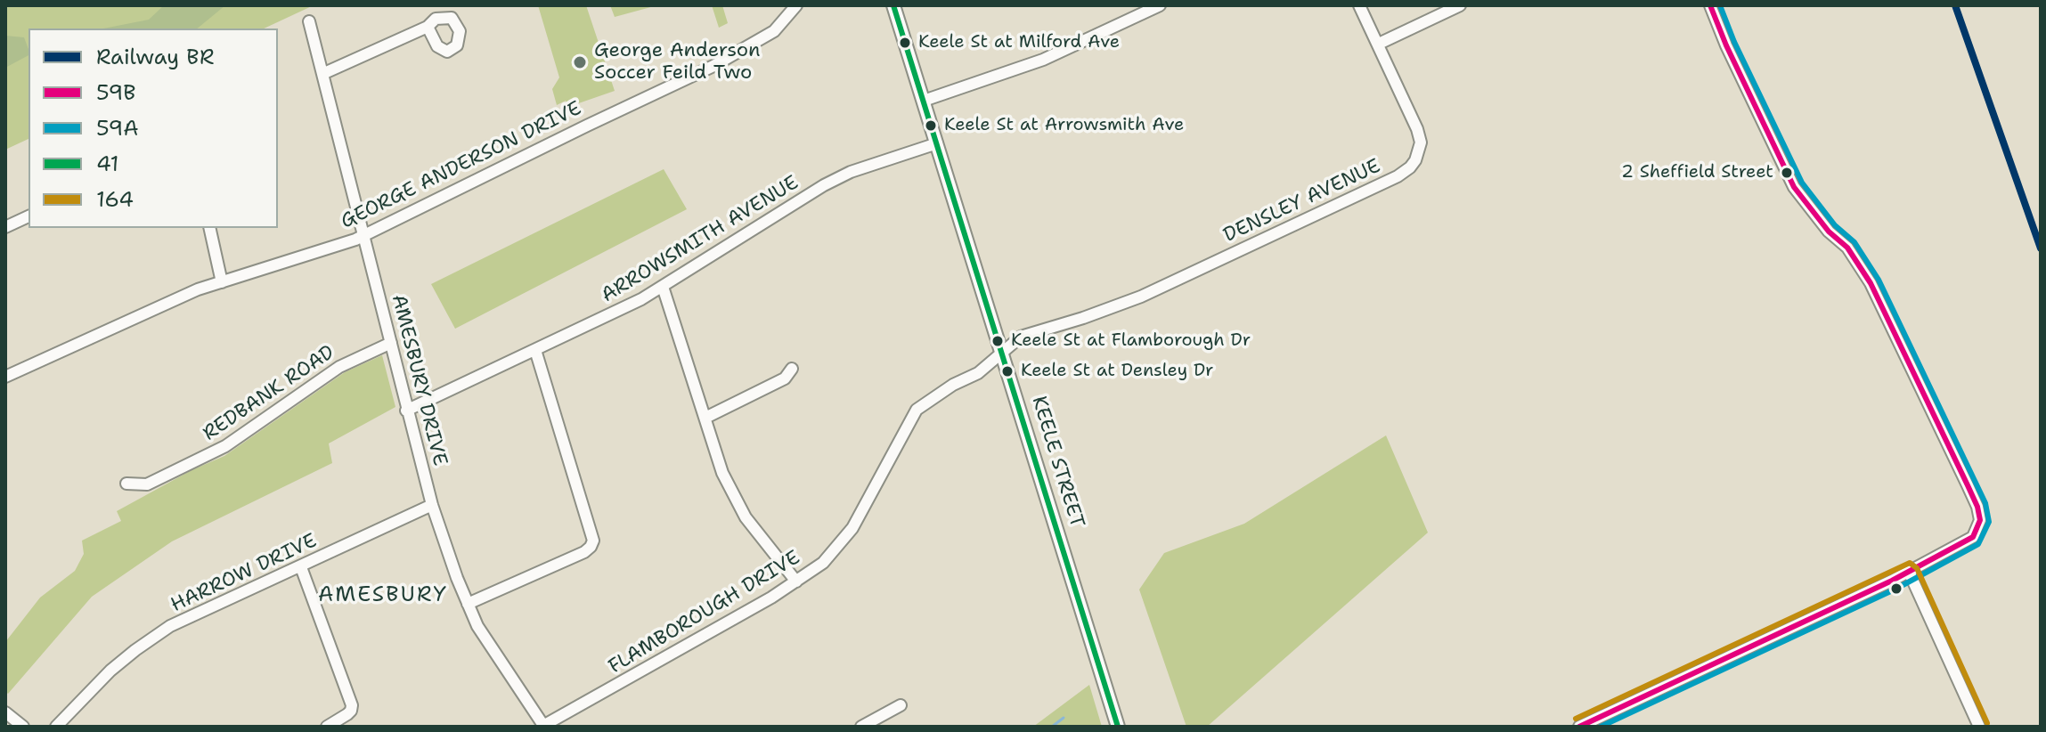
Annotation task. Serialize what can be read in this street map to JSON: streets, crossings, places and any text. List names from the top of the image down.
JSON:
{
  "streets": {
    "main road": ["KEELE STREET"],
    "street": [
      "GEORGE ANDERSON DRIVE",
      "DENSLEY AVENUE",
      "ARROWSMITH AVENUE",
      "AMESBURY DRIVE",
      "REDBANK ROAD",
      "HARROW DRIVE",
      "FLAMBOROUGH DRIVE"
    ]
  },
  "crossings": [
    ["GEORGE ANDERSON DRIVE", "AMESBURY DRIVE"],
    ["DENSLEY AVENUE", "KEELE STREET"],
    ["DENSLEY AVENUE", "FLAMBOROUGH DRIVE"],
    ["ARROWSMITH AVENUE", "AMESBURY DRIVE"],
    ["ARROWSMITH AVENUE", "KEELE STREET"],
    ["AMESBURY DRIVE", "REDBANK ROAD"],
    ["AMESBURY DRIVE", "HARROW DRIVE"],
    ["AMESBURY DRIVE", "FLAMBOROUGH DRIVE"],
    ["KEELE STREET", "FLAMBOROUGH DRIVE"]
  ],
  "districts": ["AMESBURY"],
  "places": [
    "Keele St at Milford Ave",
    "George Anderson Soccer Feild Two",
    "Keele St at Arrowsmith Ave",
    "2 Sheffield Street",
    "Keele St at Flamborough Dr",
    "Keele St at Densley Dr"
  ],
  "lines": [
    "rail line BR",
    "transit line 59B",
    "transit line 59A",
    "transit line 41",
    "transit line 164"
  ],
  "legend": [
    "Railway BR",
    "59B",
    "59A",
    "41",
    "164"
  ]
}
